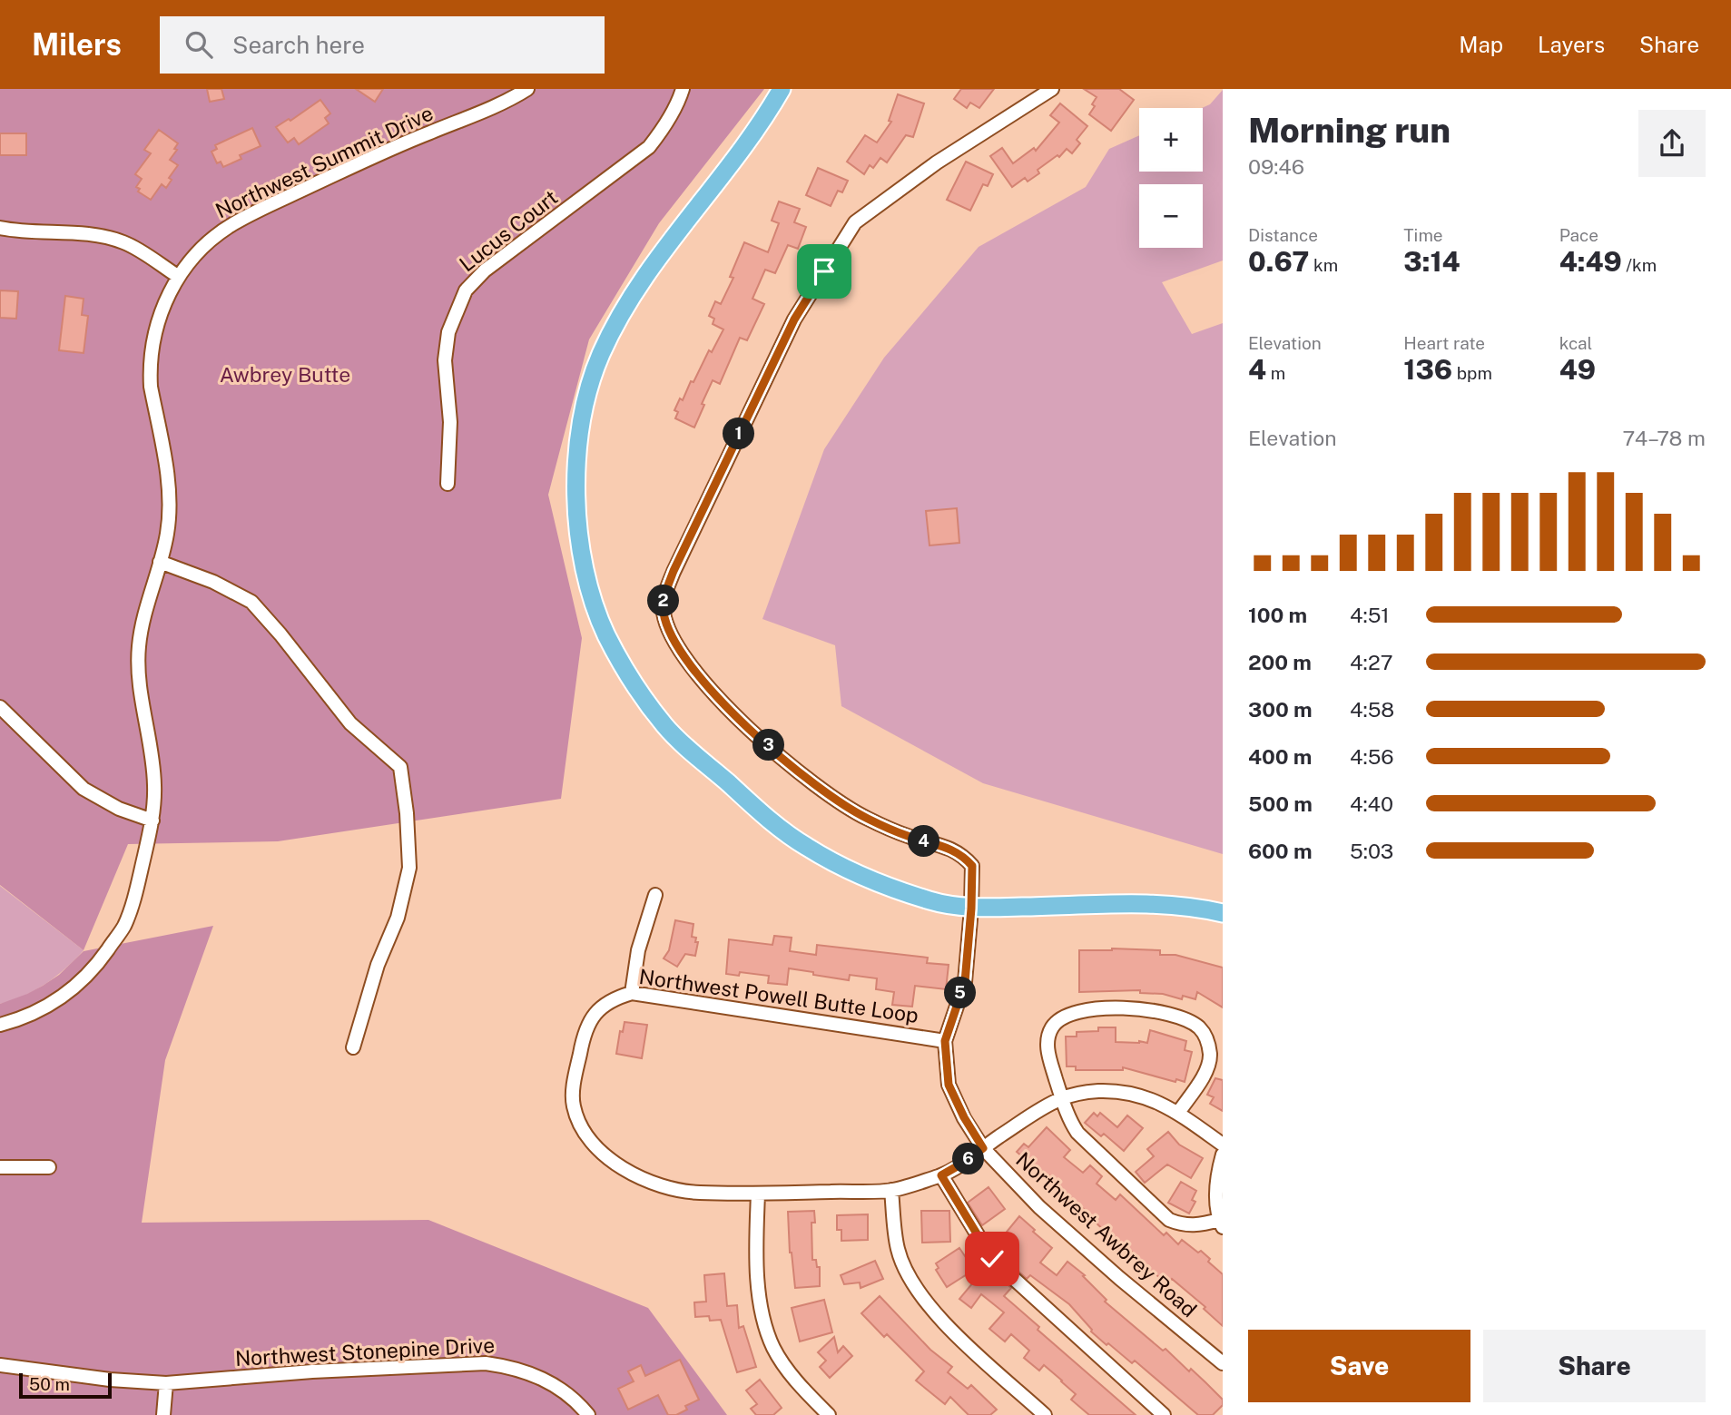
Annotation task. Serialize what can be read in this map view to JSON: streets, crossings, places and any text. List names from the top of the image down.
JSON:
{
  "streets": {
    "street": [
      "Northwest Summit Drive",
      "Lucus Court",
      "Northwest Powell Butte Loop",
      "Northwest Awbrey Road",
      "Northwest Stonepine Drive"
    ]
  },
  "crossings": [
    ["Northwest Powell Butte Loop", "Northwest Awbrey Road"]
  ],
  "parks": ["Awbrey Butte"],
  "scale_bar": "50 m",
  "page": {
    "header": "Milers",
    "search": "Search here",
    "nav": ["Map", "Layers", "Share"],
    "heading": ["Morning run", "09:46"],
    "map_buttons": ["+", "−"],
    "stats": [
      ["Distance", "0.67 km"],
      ["Time", "3:14"],
      ["Pace", "4:49 /km"],
      ["Elevation", "4 m"],
      ["Heart rate", "136 bpm"],
      ["kcal", "49"]
    ],
    "chart": ["Elevation", "74–78 m"],
    "pins": [
      "1",
      "2",
      "3",
      "4",
      "5",
      "6"
    ],
    "list": [
      {
        "name": "100 m",
        "note": "4:51"
      },
      {
        "name": "200 m",
        "note": "4:27"
      },
      {
        "name": "300 m",
        "note": "4:58"
      },
      {
        "name": "400 m",
        "note": "4:56"
      },
      {
        "name": "500 m",
        "note": "4:40"
      },
      {
        "name": "600 m",
        "note": "5:03"
      }
    ],
    "buttons": ["Save", "Share"],
    "scale": "50 m"
  }
}
